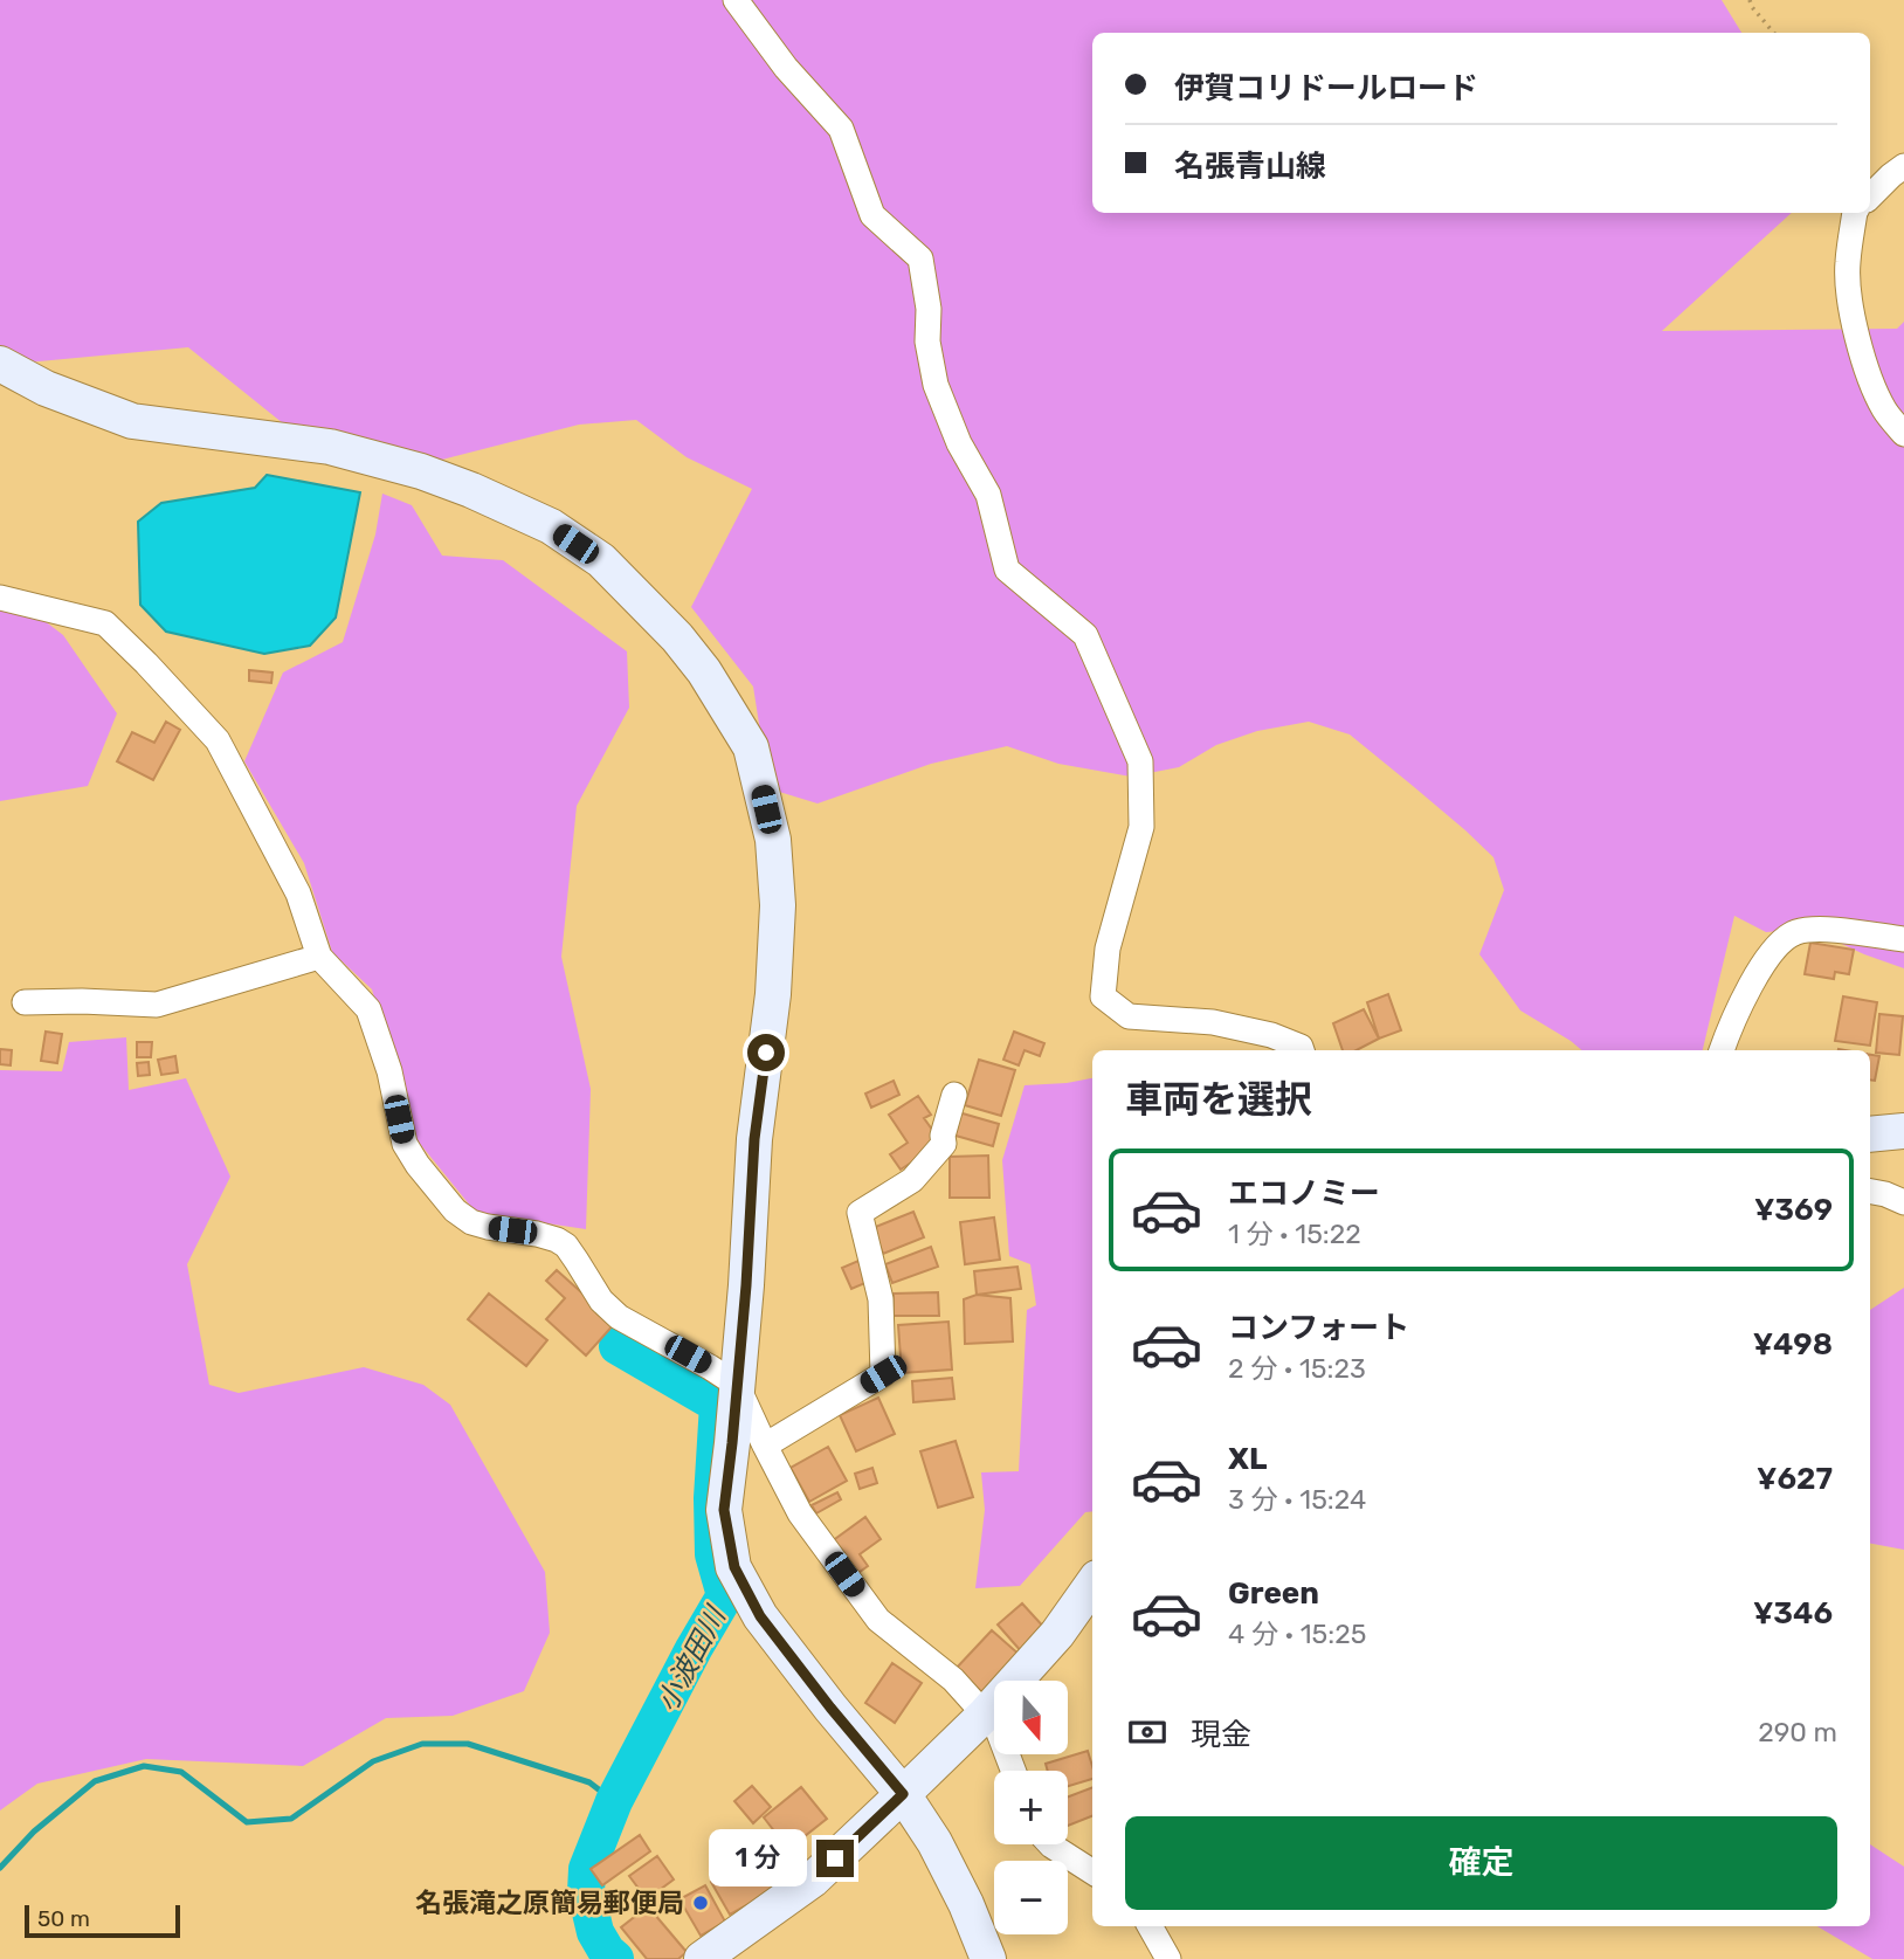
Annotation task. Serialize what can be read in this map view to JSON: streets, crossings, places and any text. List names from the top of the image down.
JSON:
{
  "water": ["小波田川"],
  "places": ["名張滝之原簡易郵便局"],
  "scale_bar": "50 m",
  "north": "bottom",
  "page": {
    "banner": ["伊賀コリドールロード", "名張青山線"],
    "heading": "車両を選択",
    "list": [
      {
        "name": "エコノミー",
        "note": "1 分 · 15:22",
        "value": "¥369"
      },
      {
        "name": "コンフォート",
        "note": "2 分 · 15:23",
        "value": "¥498"
      },
      {
        "name": "XL",
        "note": "3 分 · 15:24",
        "value": "¥627"
      },
      {
        "name": "Green",
        "note": "4 分 · 15:25",
        "value": "¥346"
      }
    ],
    "map_buttons": ["+", "−"],
    "pay": ["現金", "290 m"],
    "buttons": "確定",
    "bubble": "1 分",
    "scale": "50 m"
  }
}
